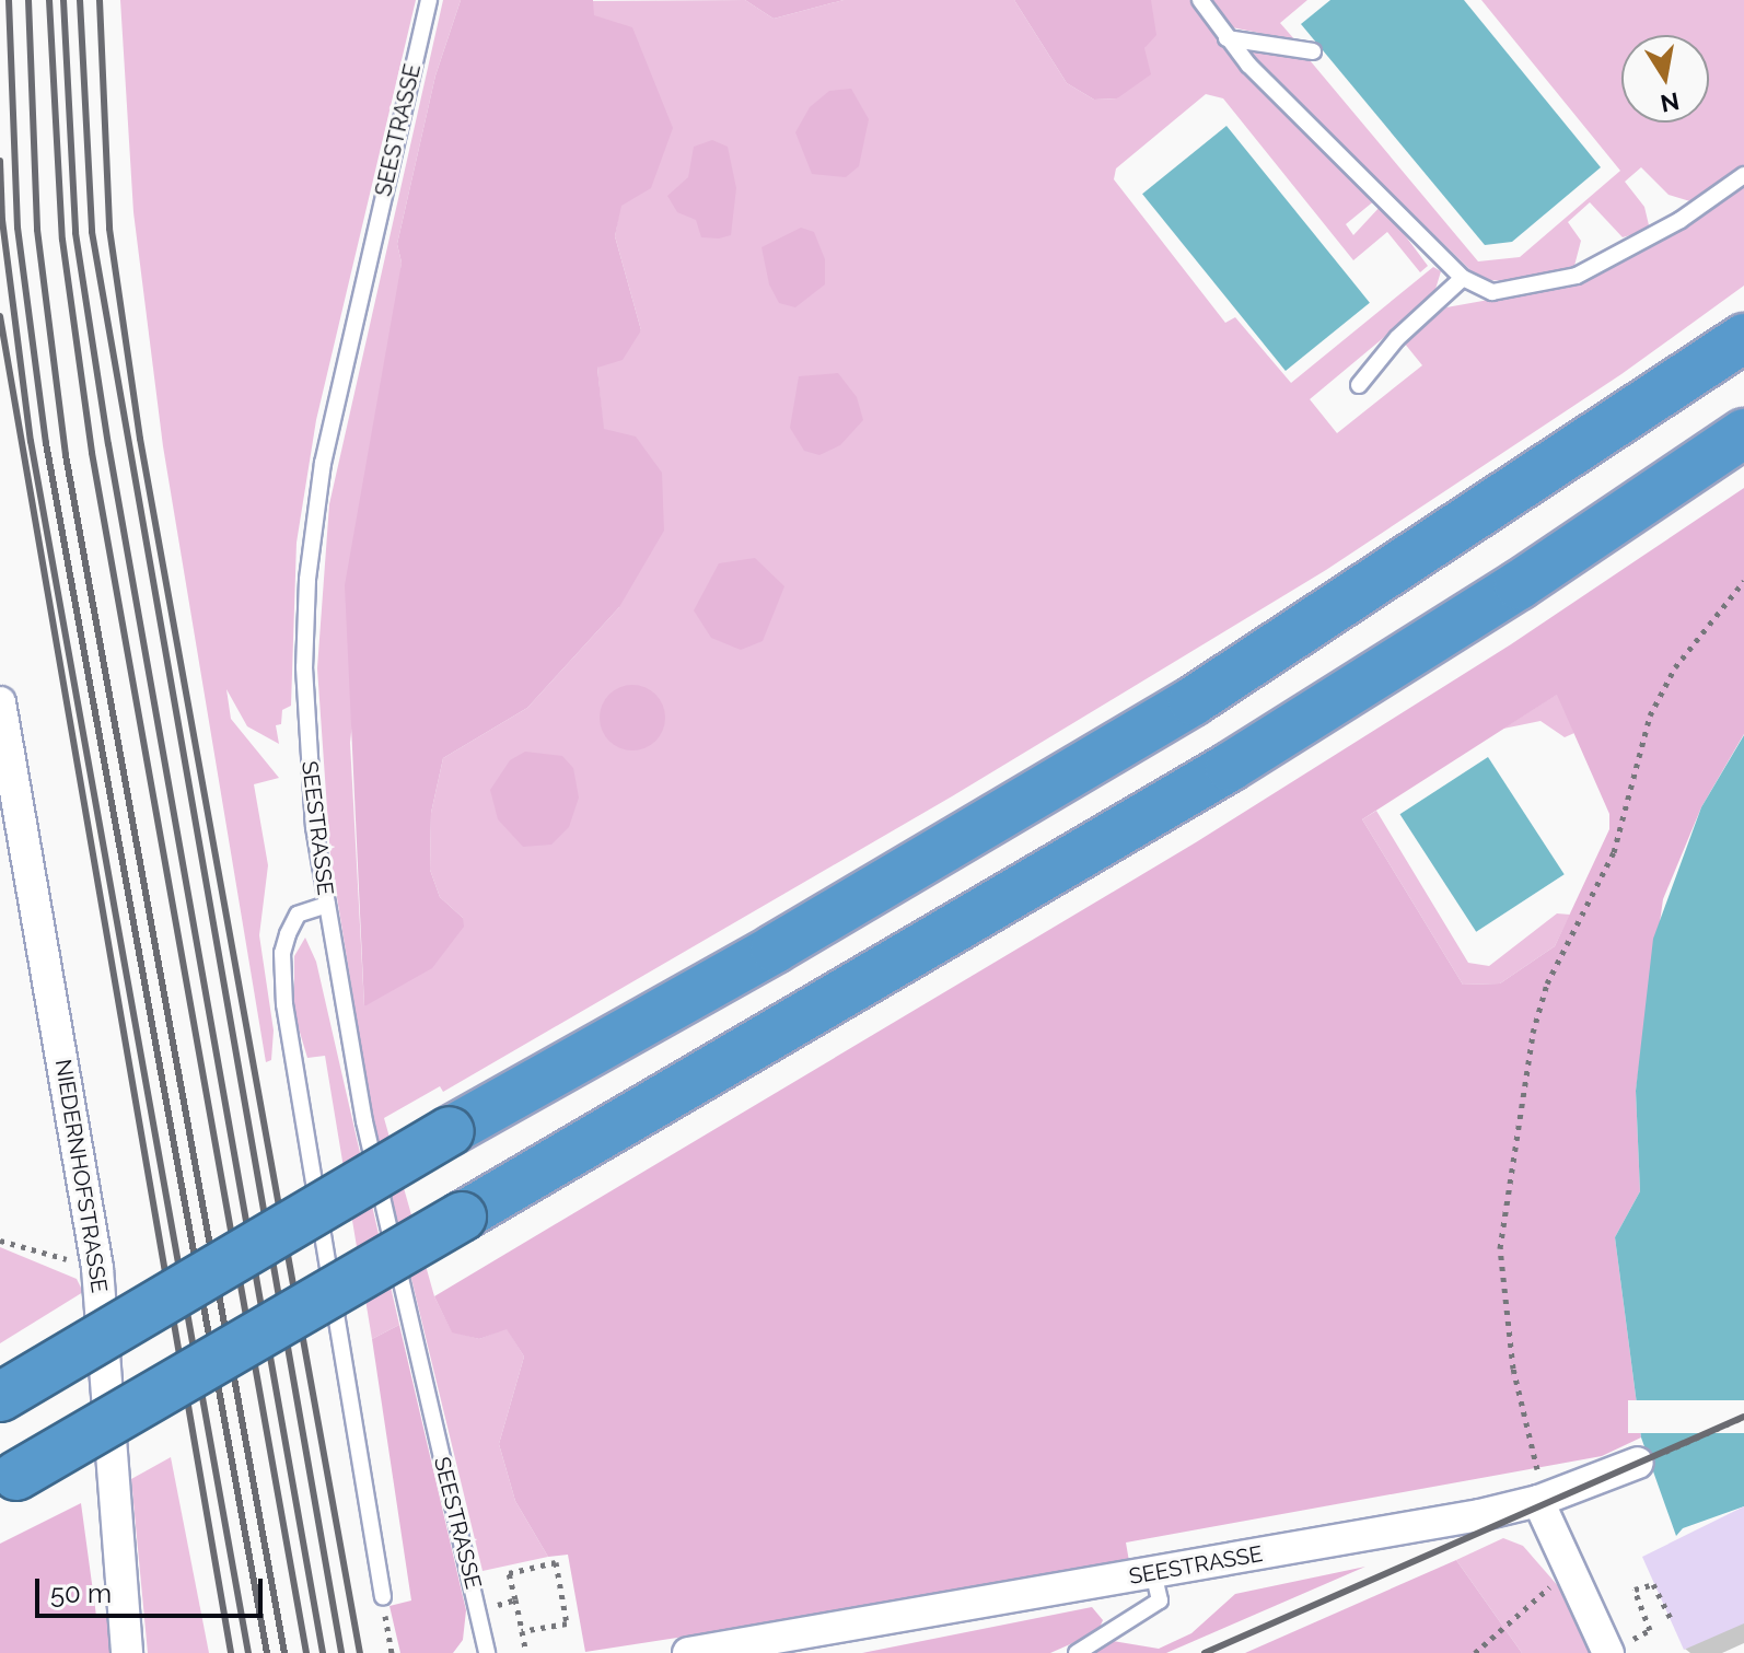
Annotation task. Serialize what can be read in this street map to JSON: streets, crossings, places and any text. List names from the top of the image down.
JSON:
{
  "streets": {
    "street": ["SEESTRASSE", "NIEDERNHOFSTRASSE"]
  },
  "scale_bar": "50 m",
  "north": "bottom"
}
